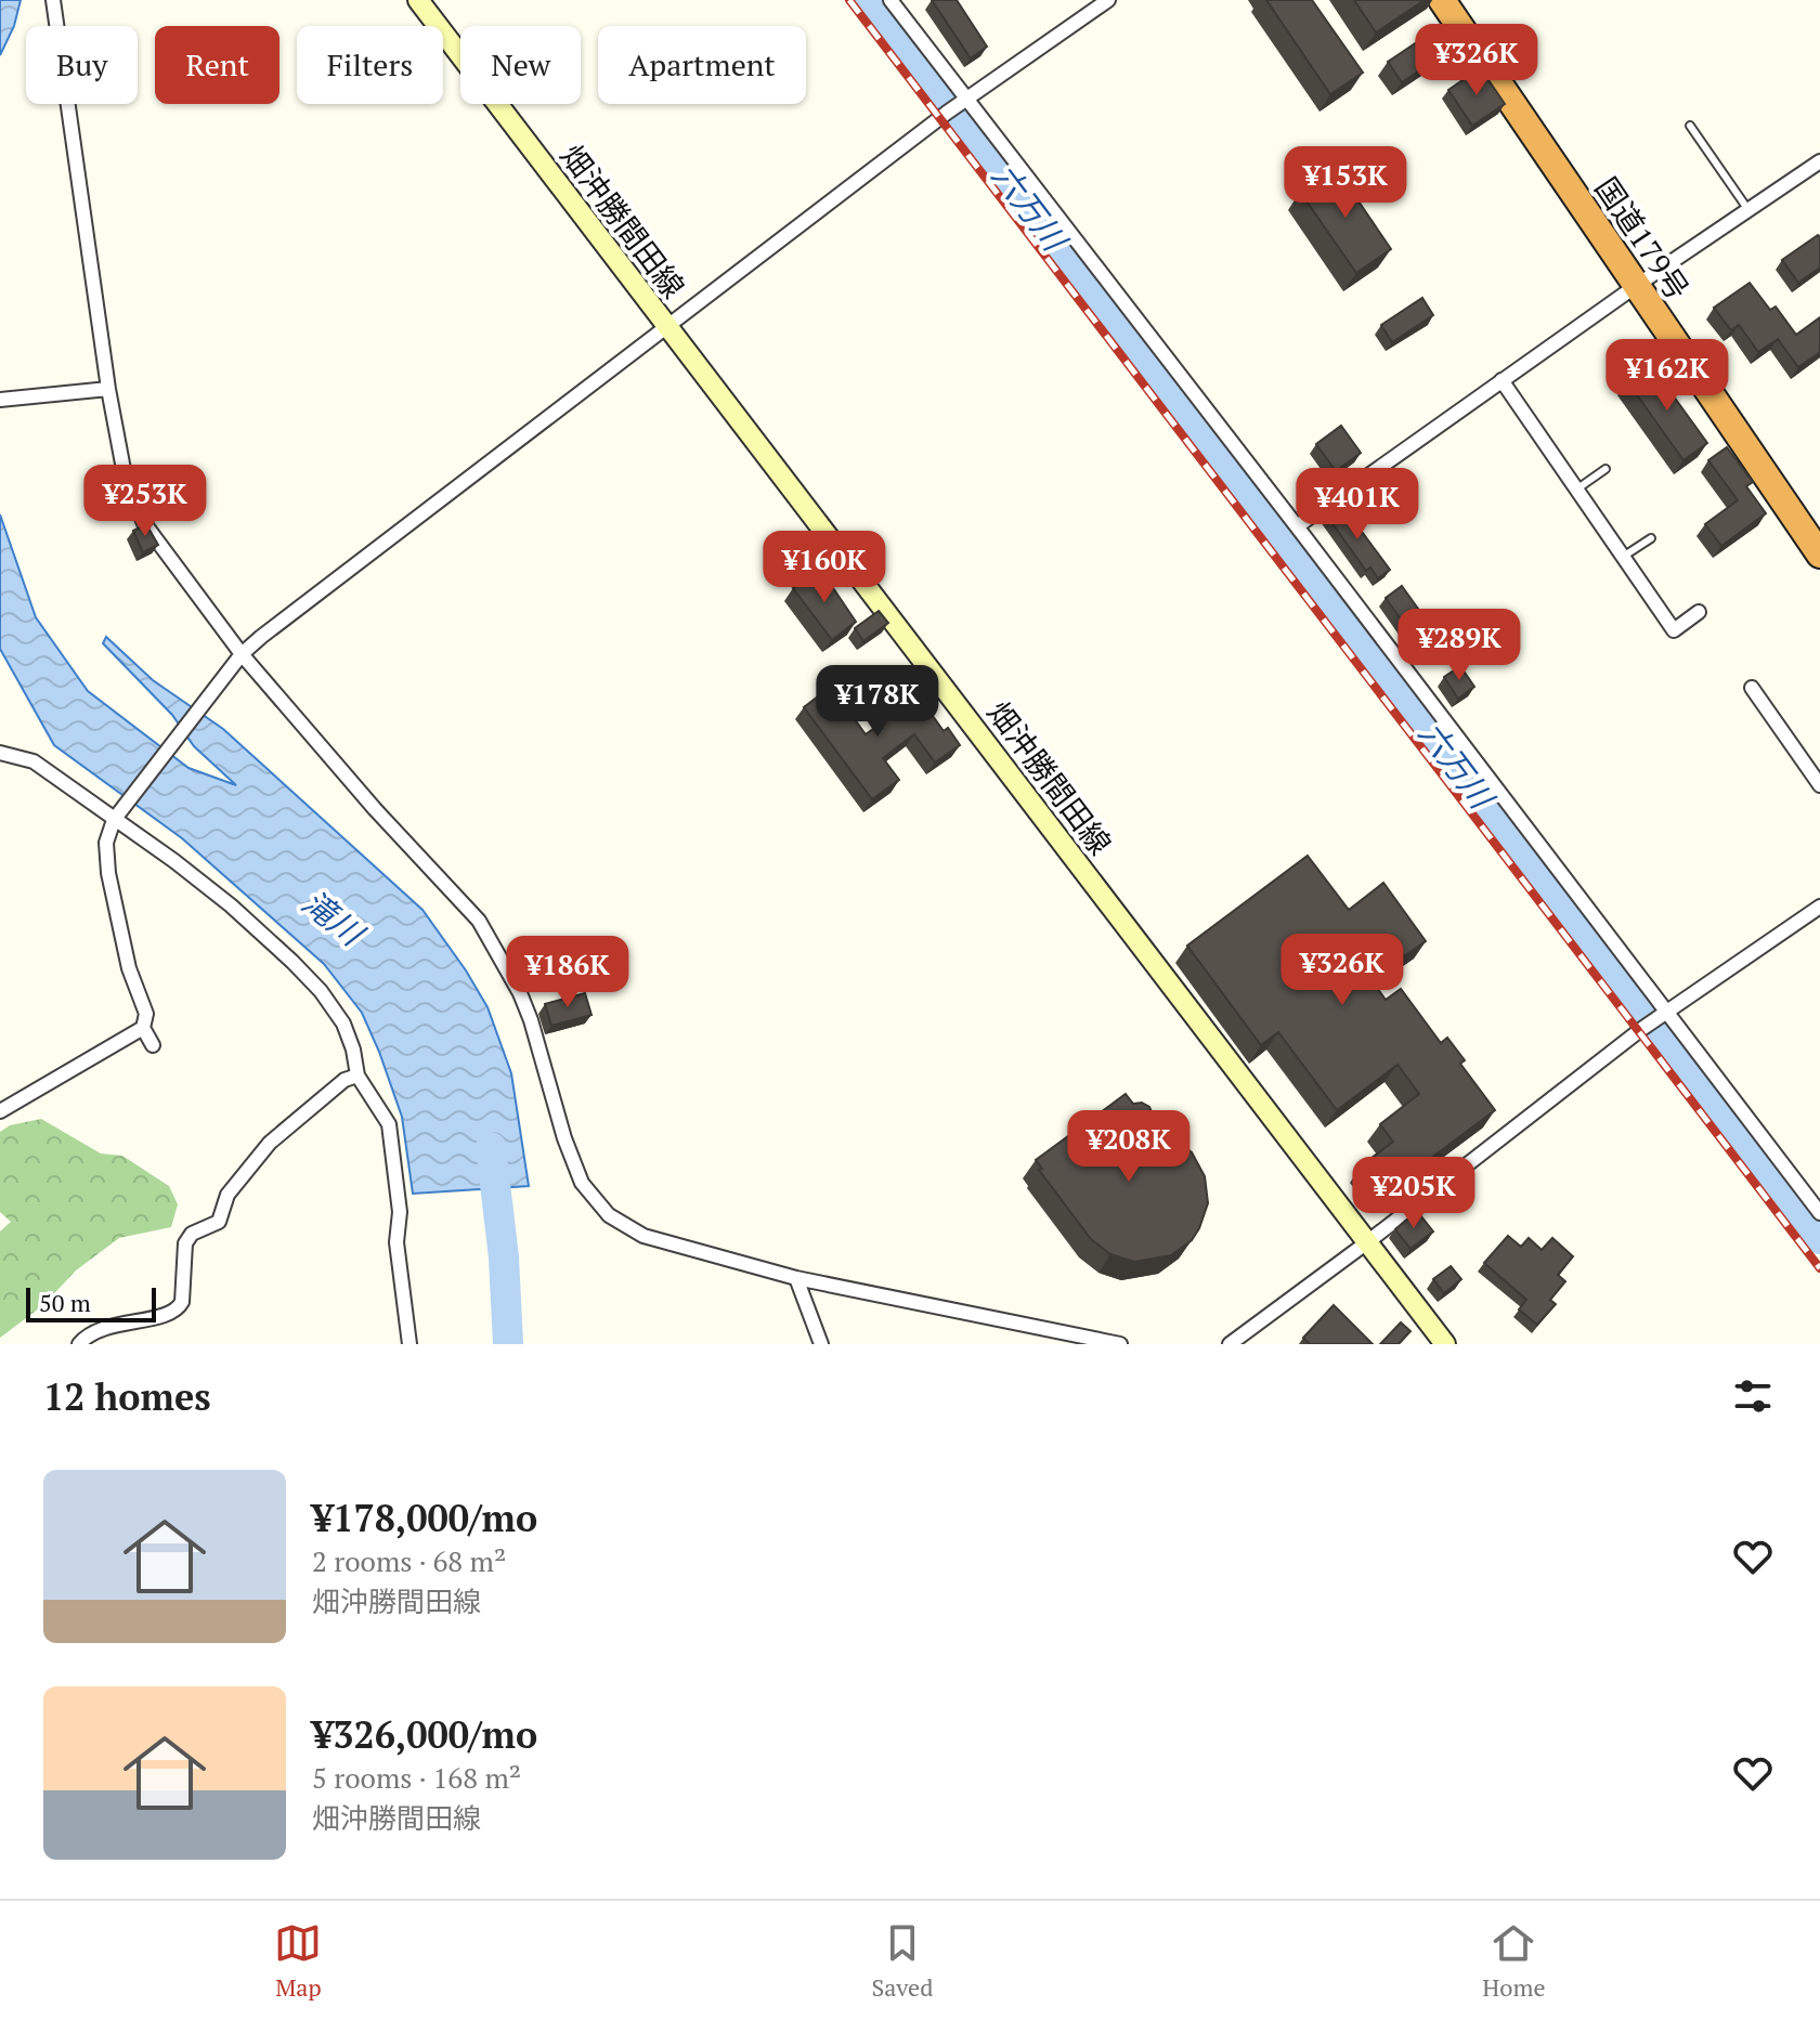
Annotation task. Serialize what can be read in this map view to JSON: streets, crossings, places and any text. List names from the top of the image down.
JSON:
{
  "streets": {
    "highway": ["国道179号"],
    "main road": ["畑沖勝間田線"]
  },
  "water": ["六万川", "滝川"],
  "scale_bar": "50 m",
  "page": {
    "price": [
      "¥326K",
      "¥153K",
      "¥162K",
      "¥253K",
      "¥401K",
      "¥160K",
      "¥289K",
      "¥178K",
      "¥326K",
      "¥186K",
      "¥208K",
      "¥205K"
    ],
    "chip": [
      "Buy",
      "Rent",
      "Filters",
      "New",
      "Apartment"
    ],
    "scale": "50 m",
    "heading": "12 homes",
    "list": [
      {
        "name": "¥178,000/mo",
        "note": "2 rooms · 68 m² · 畑沖勝間田線"
      },
      {
        "name": "¥326,000/mo",
        "note": "5 rooms · 168 m² · 畑沖勝間田線"
      }
    ],
    "tabs": ["Map", "Saved", "Home"]
  }
}
